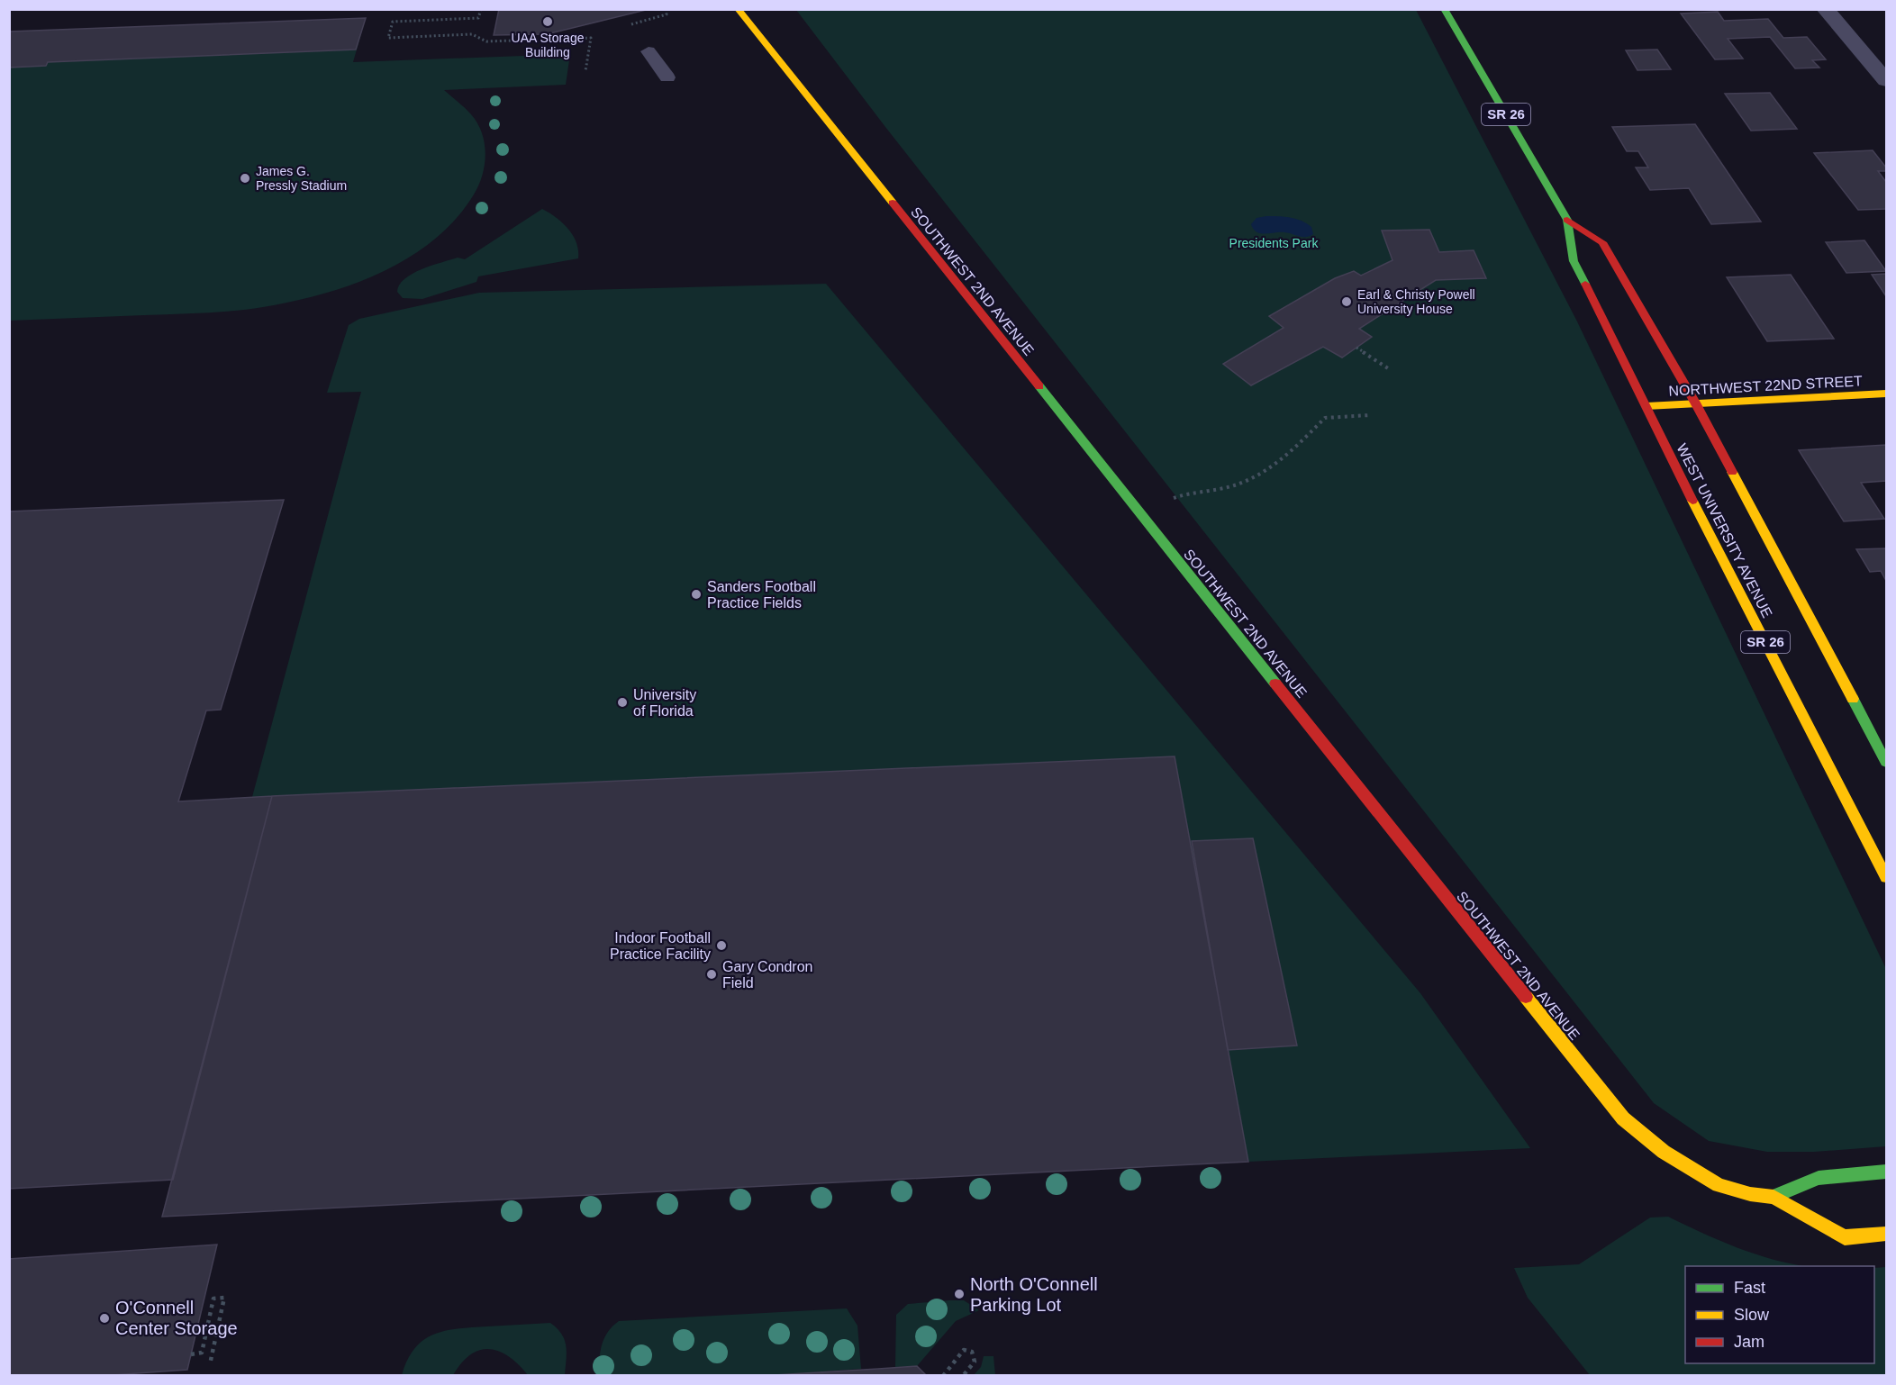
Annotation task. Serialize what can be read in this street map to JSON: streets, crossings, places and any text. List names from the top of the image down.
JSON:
{
  "streets": {
    "main road": [
      "SR 26",
      "SOUTHWEST 2ND AVENUE",
      "NORTHWEST 22ND STREET",
      "WEST UNIVERSITY AVENUE"
    ]
  },
  "crossings": [
    ["NORTHWEST 22ND STREET", "WEST UNIVERSITY AVENUE"]
  ],
  "parks": ["Presidents Park"],
  "places": [
    "UAA Storage Building",
    "James G. Pressly Stadium",
    "Earl & Christy Powell University House",
    "Sanders Football Practice Fields",
    "University of Florida",
    "Indoor Football Practice Facility",
    "Gary Condron Field",
    "North O'Connell Parking Lot",
    "O'Connell Center Storage"
  ],
  "legend": ["Fast", "Slow", "Jam"]
}
